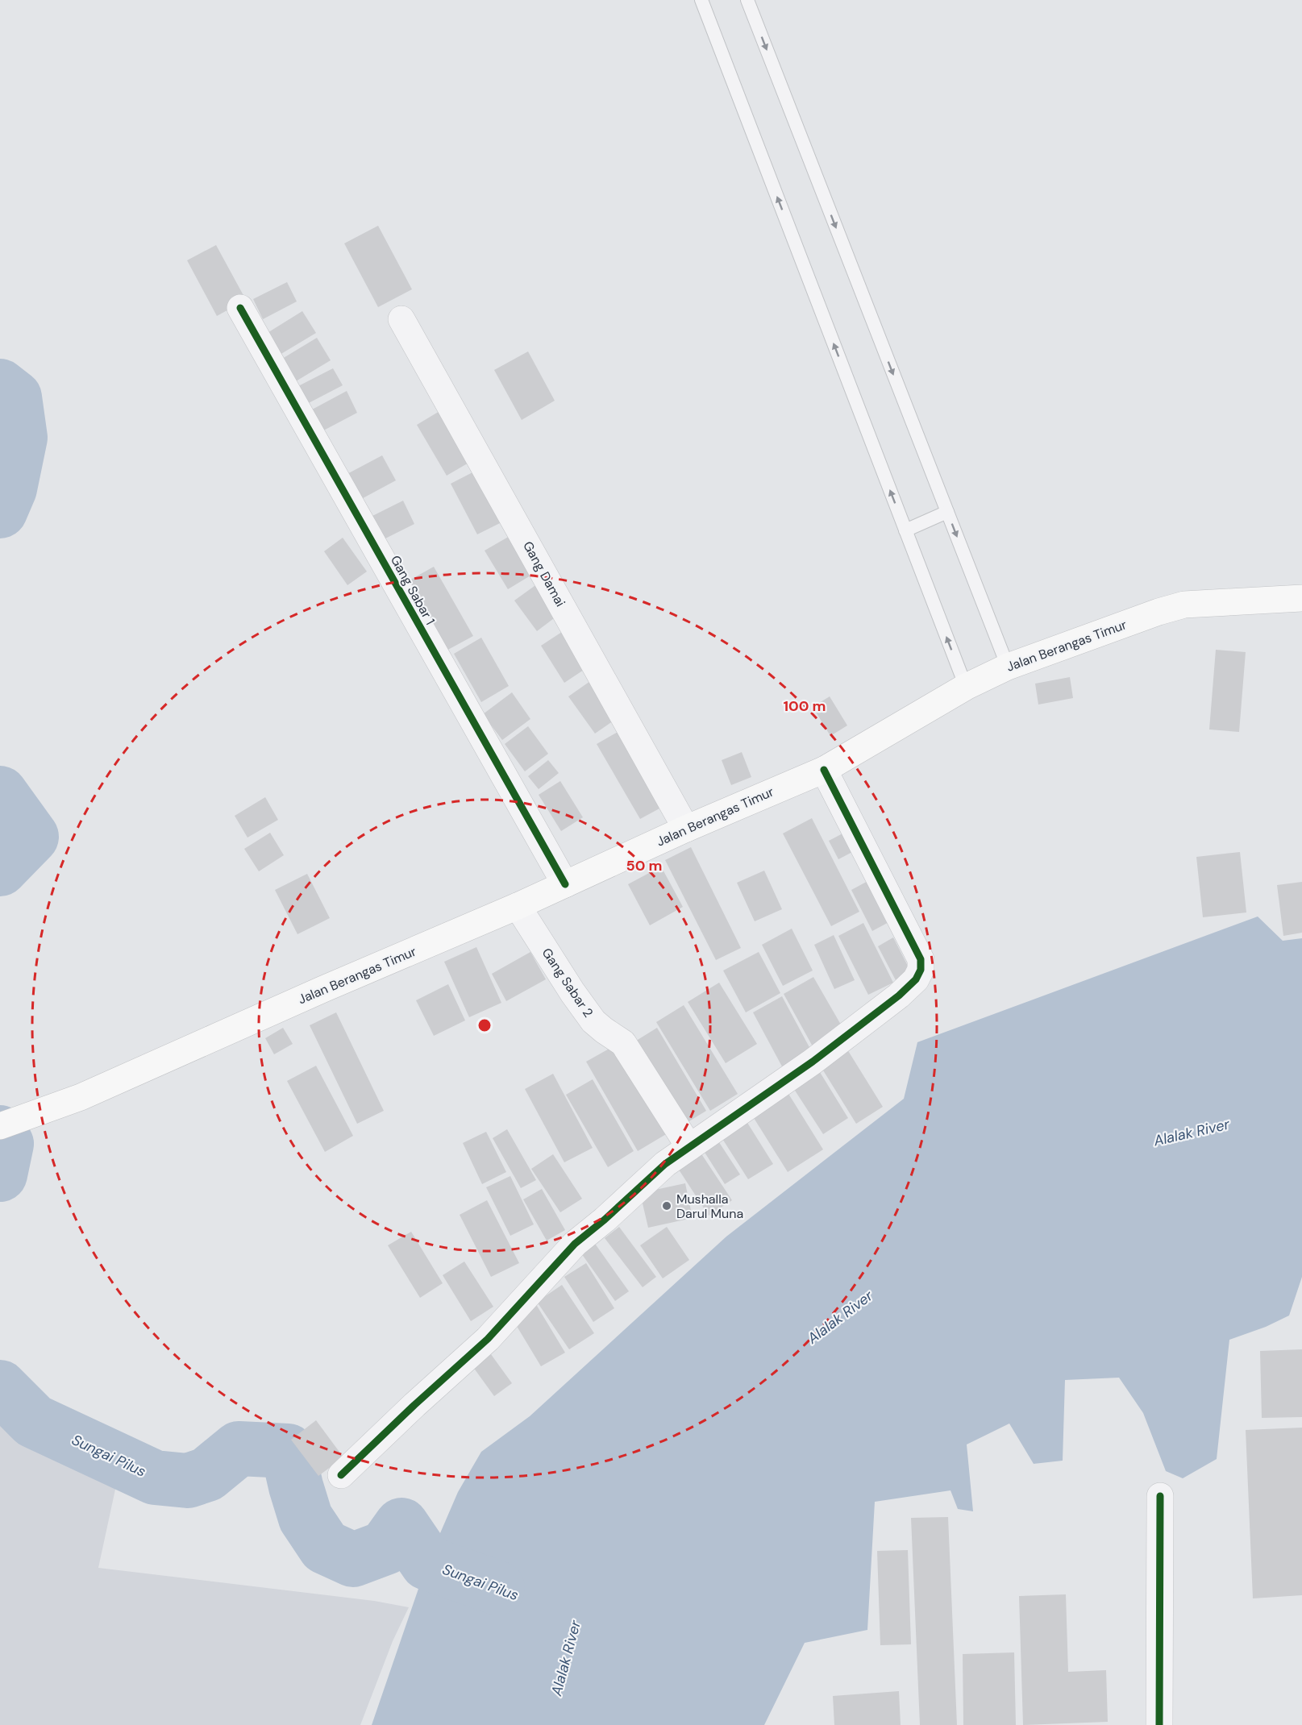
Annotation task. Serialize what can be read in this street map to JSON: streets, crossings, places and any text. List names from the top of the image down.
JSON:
{
  "streets": {
    "main road": ["Jalan Berangas Timur"],
    "street": ["Gang Damai", "Gang Sabar 1", "Gang Sabar 2"]
  },
  "crossings": [
    ["Gang Damai", "Jalan Berangas Timur"],
    ["Gang Sabar 1", "Jalan Berangas Timur"],
    ["Jalan Berangas Timur", "Gang Sabar 2"]
  ],
  "water": ["Alalak River", "Sungai Pilus"],
  "places": ["Mushalla Darul Muna"],
  "rings": ["100 m", "50 m"]
}
